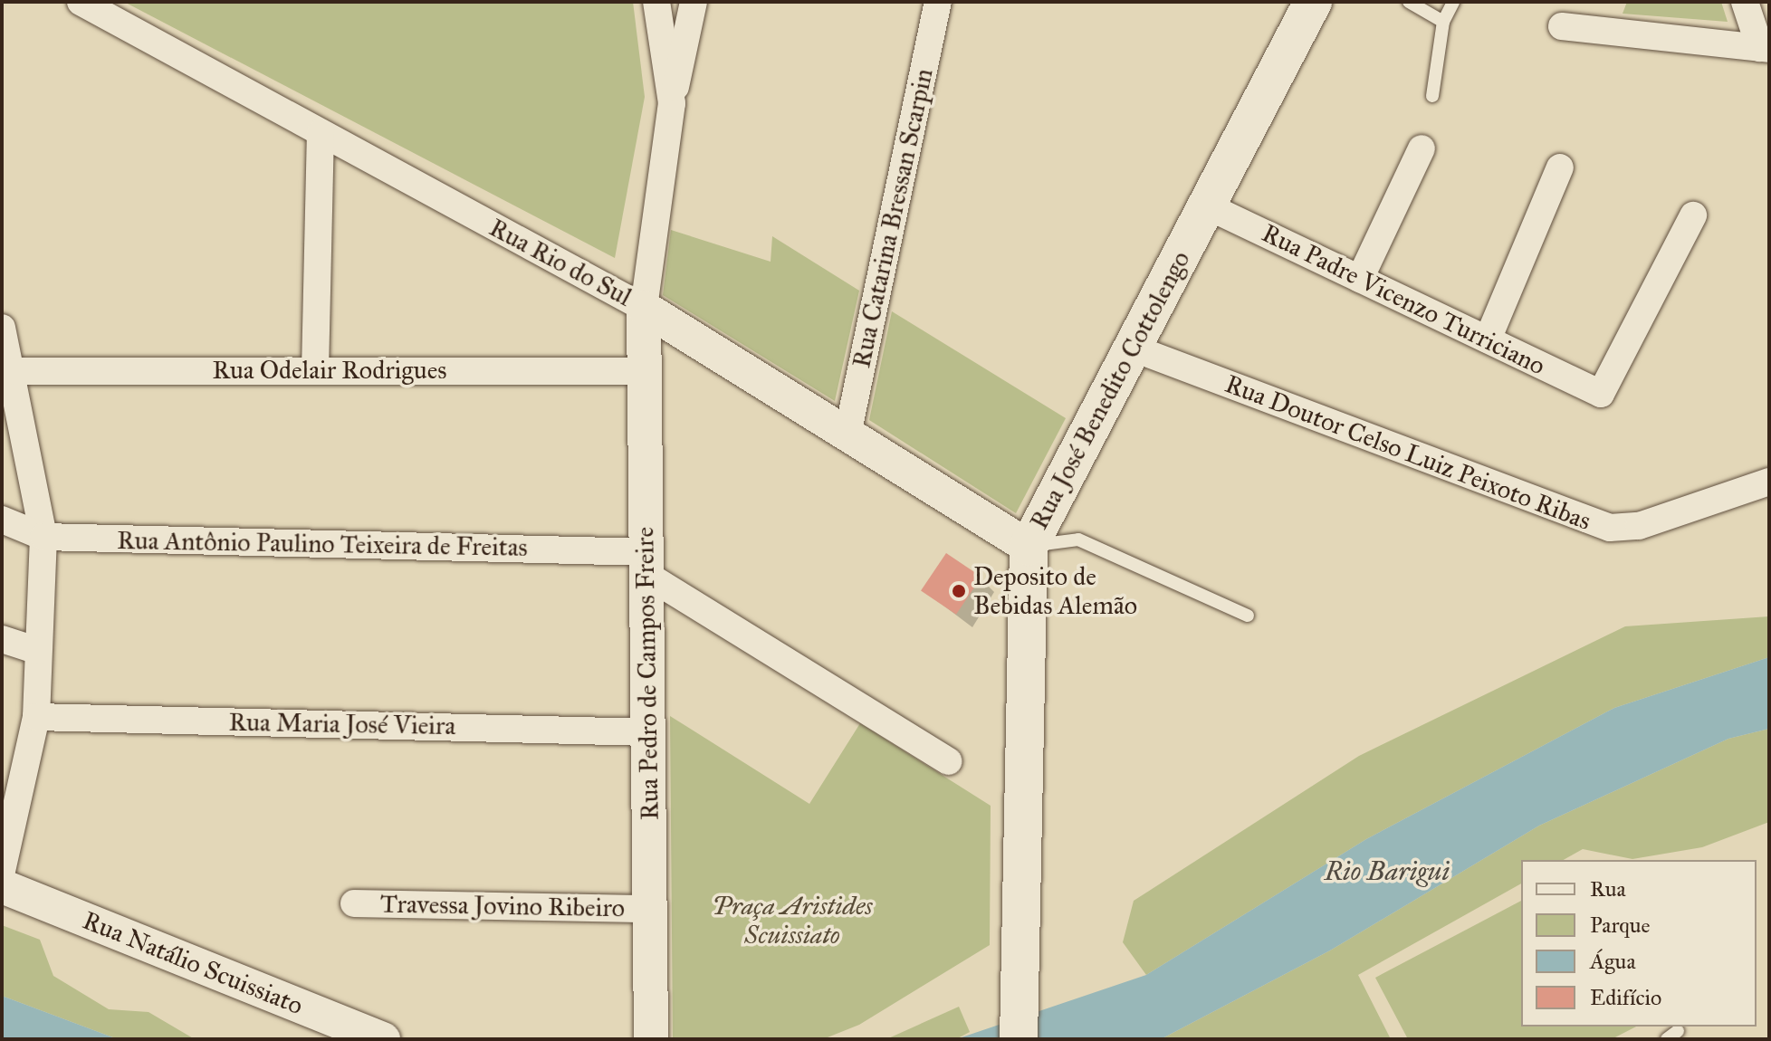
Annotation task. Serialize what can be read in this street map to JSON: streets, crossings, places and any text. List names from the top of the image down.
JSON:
{
  "streets": {
    "main road": ["Rua José Benedito Cottolengo"],
    "street": [
      "Rua Catarina Bressan Scarpin",
      "Rua Rio do Sul",
      "Rua Padre Vicenzo Turriciano",
      "Rua Odelair Rodrigues",
      "Rua Doutor Celso Luiz Peixoto Ribas",
      "Rua Antônio Paulino Teixeira de Freitas",
      "Rua Pedro de Campos Freire",
      "Rua Maria José Vieira",
      "Travessa Jovino Ribeiro",
      "Rua Natálio Scuissiato"
    ]
  },
  "crossings": [
    ["Rua Catarina Bressan Scarpin", "Rua Rio do Sul"],
    ["Rua Rio do Sul", "Rua José Benedito Cottolengo"],
    ["Rua Rio do Sul", "Rua Pedro de Campos Freire"],
    ["Rua Padre Vicenzo Turriciano", "Rua José Benedito Cottolengo"],
    ["Rua Odelair Rodrigues", "Rua Pedro de Campos Freire"],
    ["Rua José Benedito Cottolengo", "Rua Doutor Celso Luiz Peixoto Ribas"],
    ["Rua Antônio Paulino Teixeira de Freitas", "Rua Pedro de Campos Freire"],
    ["Rua Pedro de Campos Freire", "Rua Maria José Vieira"],
    ["Rua Pedro de Campos Freire", "Travessa Jovino Ribeiro"]
  ],
  "water": ["Rio Barigui"],
  "parks": ["Praça Aristides Scuissiato"],
  "places": ["Deposito de Bebidas Alemão"],
  "legend": [
    "Rua",
    "Parque",
    "Água",
    "Edifício"
  ]
}
